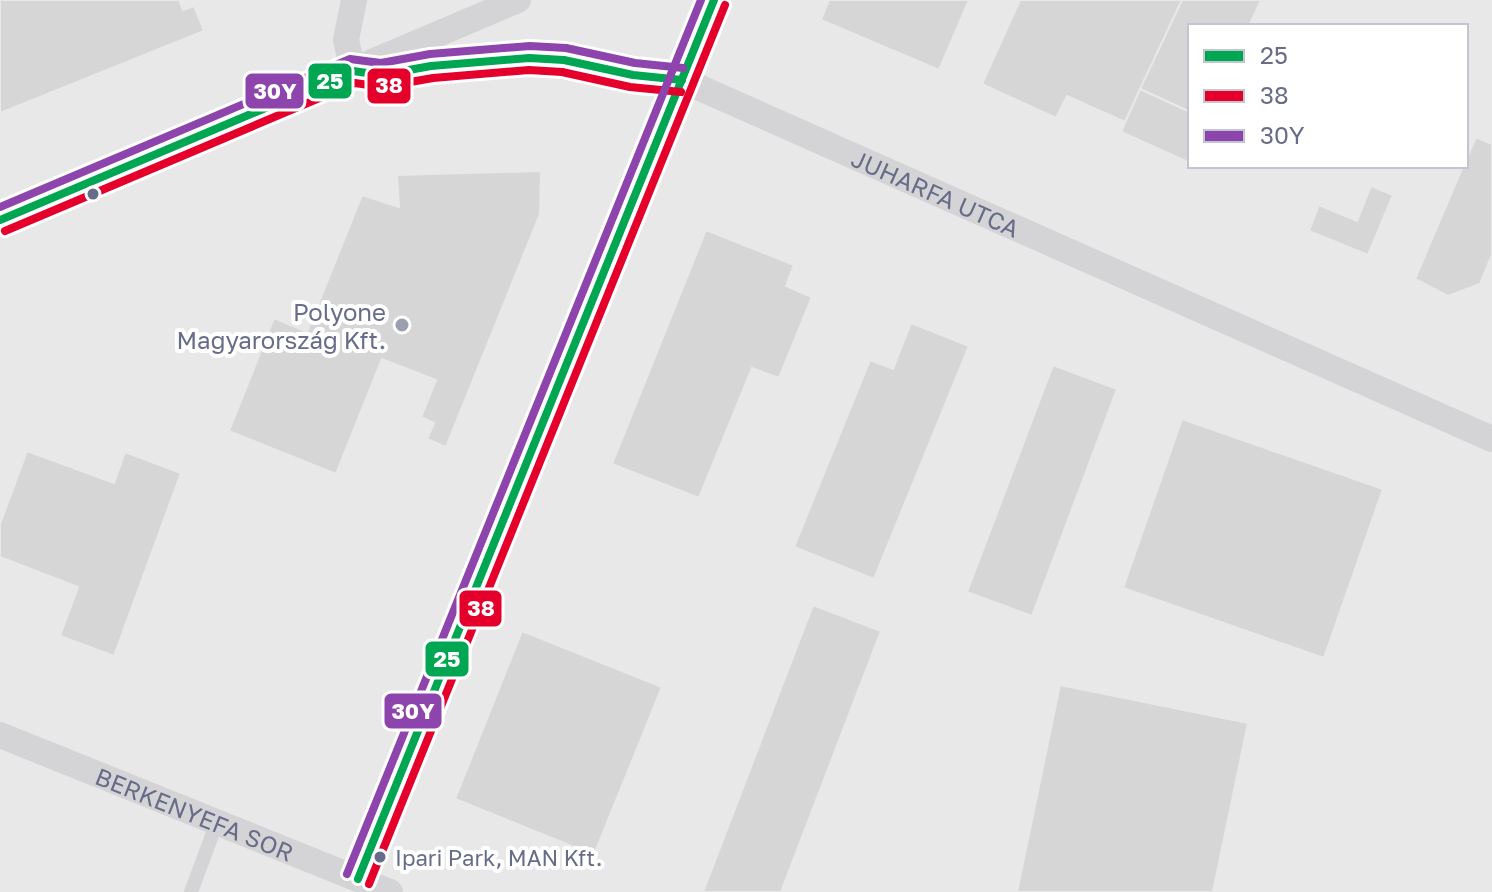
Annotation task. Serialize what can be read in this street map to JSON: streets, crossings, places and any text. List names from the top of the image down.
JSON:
{
  "streets": {
    "street": ["JUHARFA UTCA", "BERKENYEFA SOR"]
  },
  "places": ["Polyone Magyarország Kft.", "Ipari Park, MAN Kft."],
  "lines": ["transit line 25", "transit line 30Y", "transit line 38"],
  "legend": ["25", "38", "30Y"]
}
